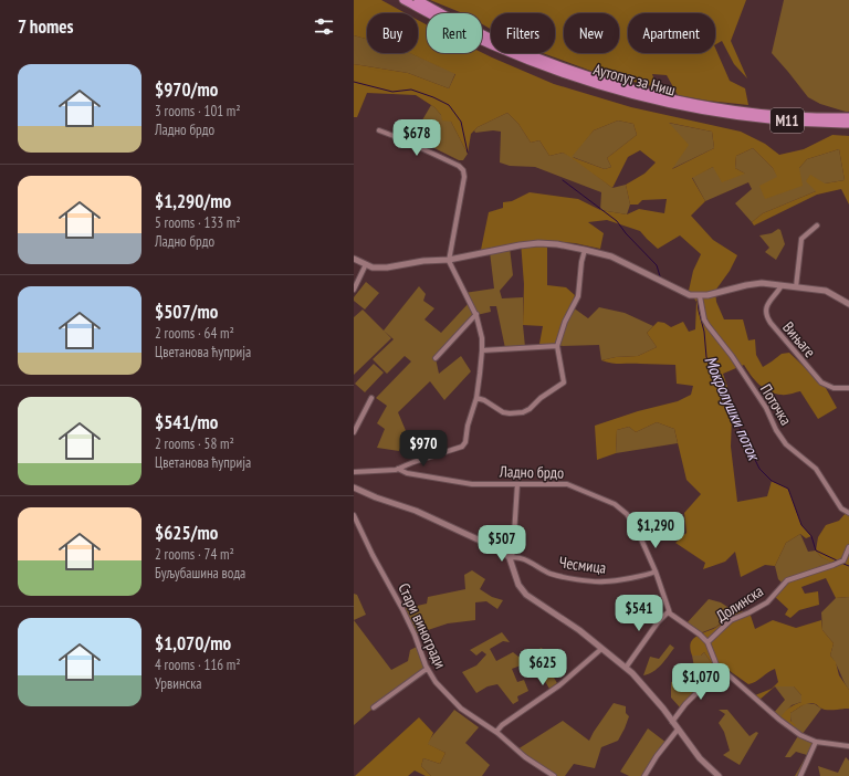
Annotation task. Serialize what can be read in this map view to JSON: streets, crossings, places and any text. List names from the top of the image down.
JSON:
{
  "streets": {
    "highway": ["Аутопут за Ниш", "M11"],
    "street": [
      "Вињаге",
      "Поточка",
      "Ладно брдо",
      "Чесмица",
      "Долинска",
      "Стари виногради"
    ]
  },
  "crossings": [
    ["Ладно брдо", "Чесмица"]
  ],
  "water": ["Мокролушки поток"],
  "page": {
    "heading": "7 homes",
    "chip": [
      "Buy",
      "Rent",
      "Filters",
      "New",
      "Apartment"
    ],
    "list": [
      {
        "name": "$970/mo",
        "note": "3 rooms · 101 m² · Ладно брдо"
      },
      {
        "name": "$1,290/mo",
        "note": "5 rooms · 133 m² · Ладно брдо"
      },
      {
        "name": "$507/mo",
        "note": "2 rooms · 64 m² · Цветанова ћуприја"
      },
      {
        "name": "$541/mo",
        "note": "2 rooms · 58 m² · Цветанова ћуприја"
      },
      {
        "name": "$625/mo",
        "note": "2 rooms · 74 m² · Буљубашина вода"
      },
      {
        "name": "$1,070/mo",
        "note": "4 rooms · 116 m² · Урвинска"
      }
    ],
    "price": [
      "$678",
      "$970",
      "$1,290",
      "$507",
      "$541",
      "$625",
      "$1,070"
    ]
  }
}
